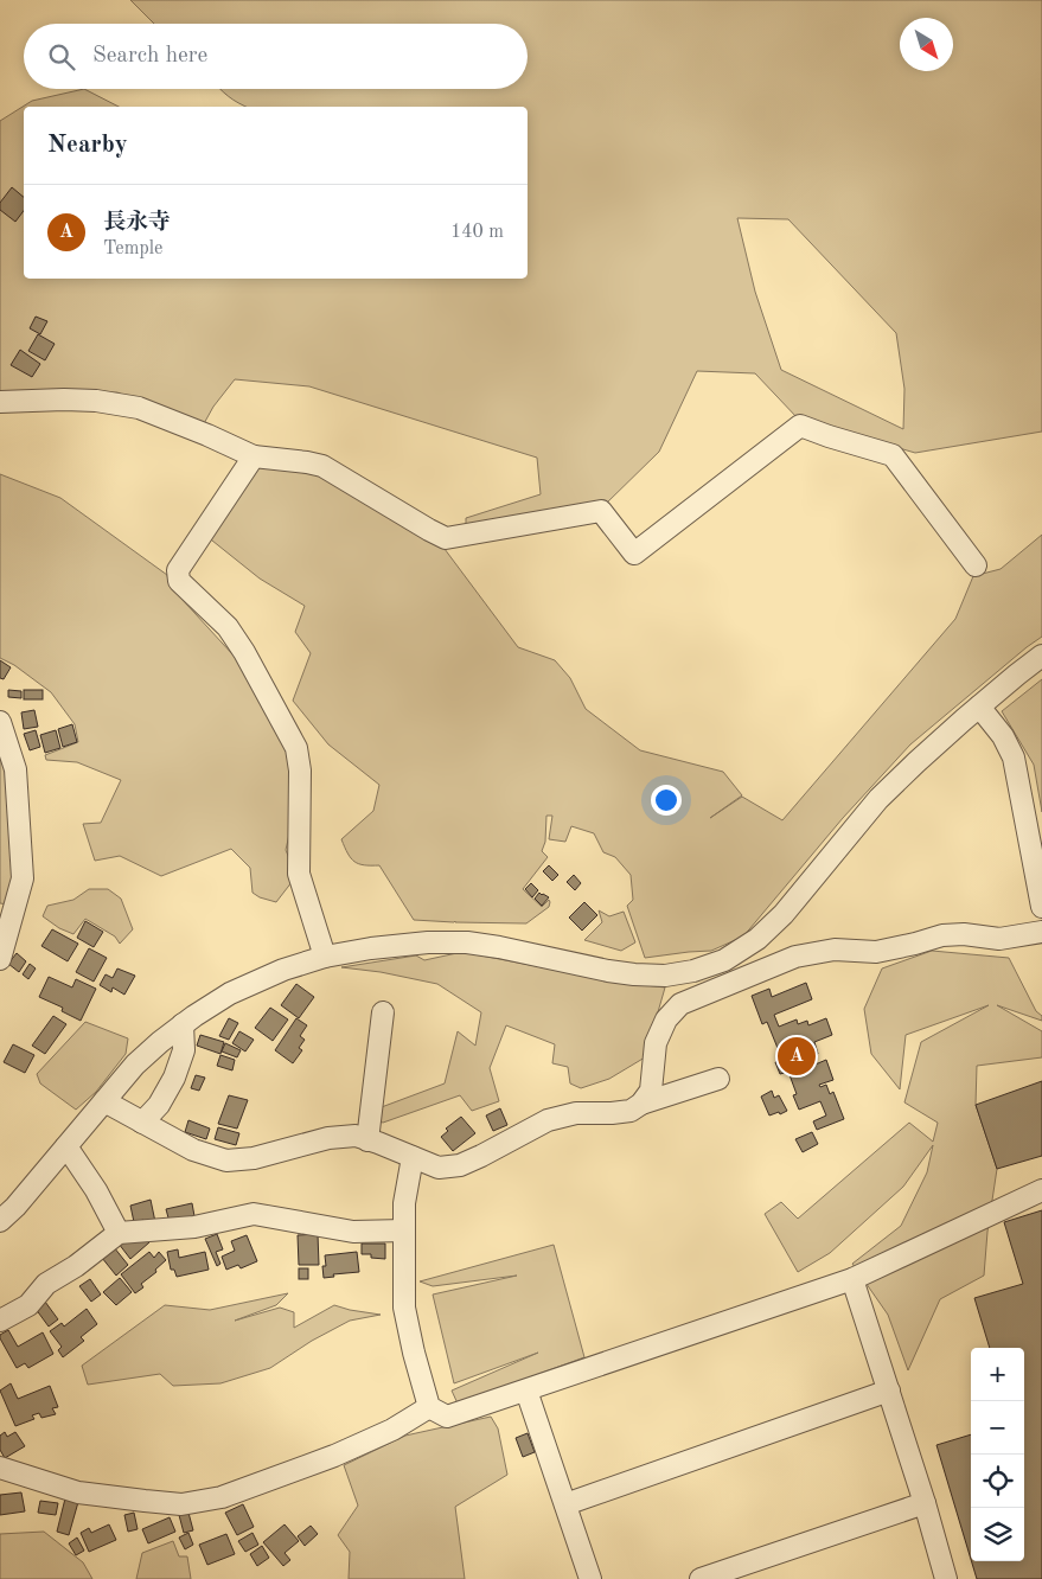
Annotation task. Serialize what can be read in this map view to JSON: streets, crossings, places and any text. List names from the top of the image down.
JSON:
{
  "north": "bottom right",
  "page": {
    "search": "Search here",
    "heading": "Nearby",
    "list": [
      {
        "mark": "A",
        "name": "長永寺",
        "note": "Temple",
        "value": "140 m"
      }
    ],
    "pins": "A",
    "map_buttons": ["+", "−"]
  }
}
